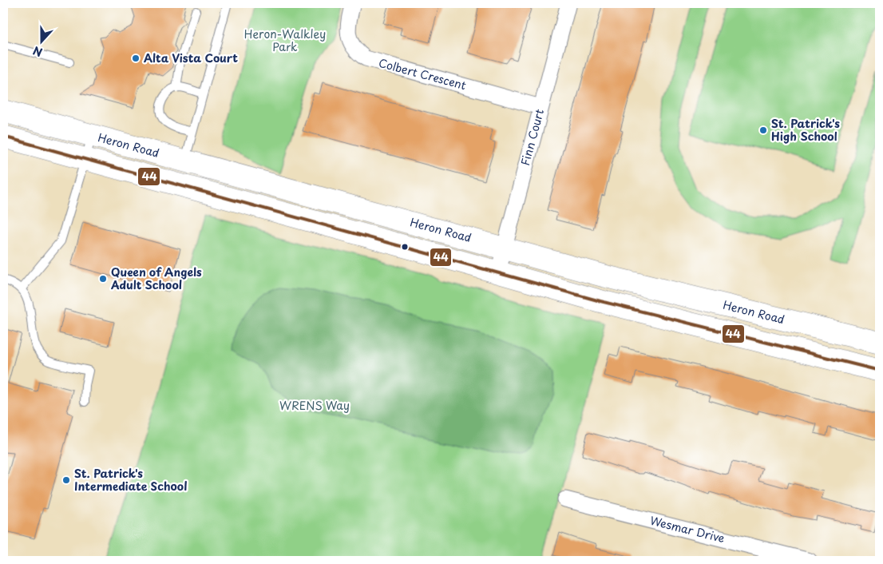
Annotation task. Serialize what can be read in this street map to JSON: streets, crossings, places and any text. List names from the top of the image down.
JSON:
{
  "streets": {
    "main road": ["Heron Road"],
    "street": ["Colbert Crescent", "Finn Court", "Wesmar Drive"]
  },
  "crossings": [
    ["Colbert Crescent", "Finn Court"],
    ["Finn Court", "Heron Road"]
  ],
  "parks": ["Heron-Walkley Park", "WRENS Way"],
  "places": [
    "Alta Vista Court",
    "St. Patrick's High School",
    "Queen of Angels Adult School",
    "St. Patrick's Intermediate School"
  ],
  "lines": ["transit line 44"],
  "north": "bottom"
}
